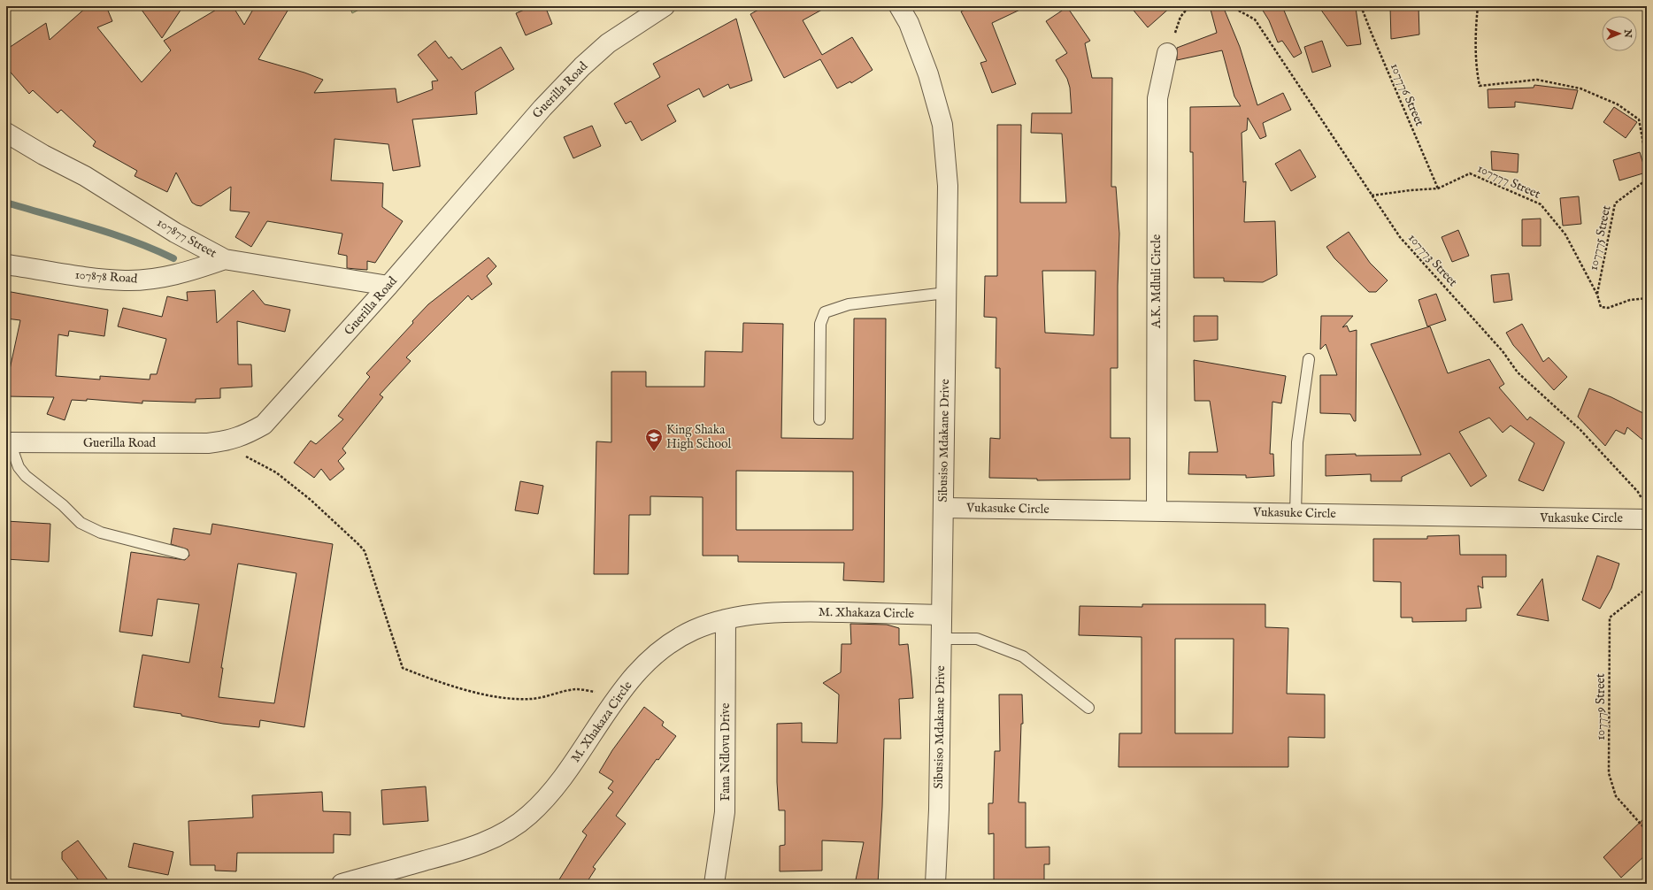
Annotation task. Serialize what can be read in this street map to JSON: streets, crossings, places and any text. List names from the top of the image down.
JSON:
{
  "streets": {
    "street": [
      "Guerilla Road",
      "107877 Street",
      "107878 Road",
      "A.K. Mdluli Circle",
      "Sibusiso Mdakane Drive",
      "Vukasuke Circle",
      "M. Xhakaza Circle",
      "Fana Ndlovu Drive"
    ],
    "path": [
      "107776 Street",
      "107777 Street",
      "107775 Street",
      "107773 Street",
      "107779 Street"
    ]
  },
  "crossings": [
    ["Guerilla Road", "107877 Street"],
    ["107776 Street", "107777 Street"],
    ["107777 Street", "107775 Street"],
    ["107777 Street", "107773 Street"],
    ["107877 Street", "107878 Road"],
    ["107773 Street", "Vukasuke Circle"],
    ["A.K. Mdluli Circle", "Vukasuke Circle"],
    ["Sibusiso Mdakane Drive", "Vukasuke Circle"],
    ["Sibusiso Mdakane Drive", "M. Xhakaza Circle"],
    ["M. Xhakaza Circle", "Fana Ndlovu Drive"]
  ],
  "places": {
    "school or university": ["King Shaka High School"]
  },
  "north": "right"
}
